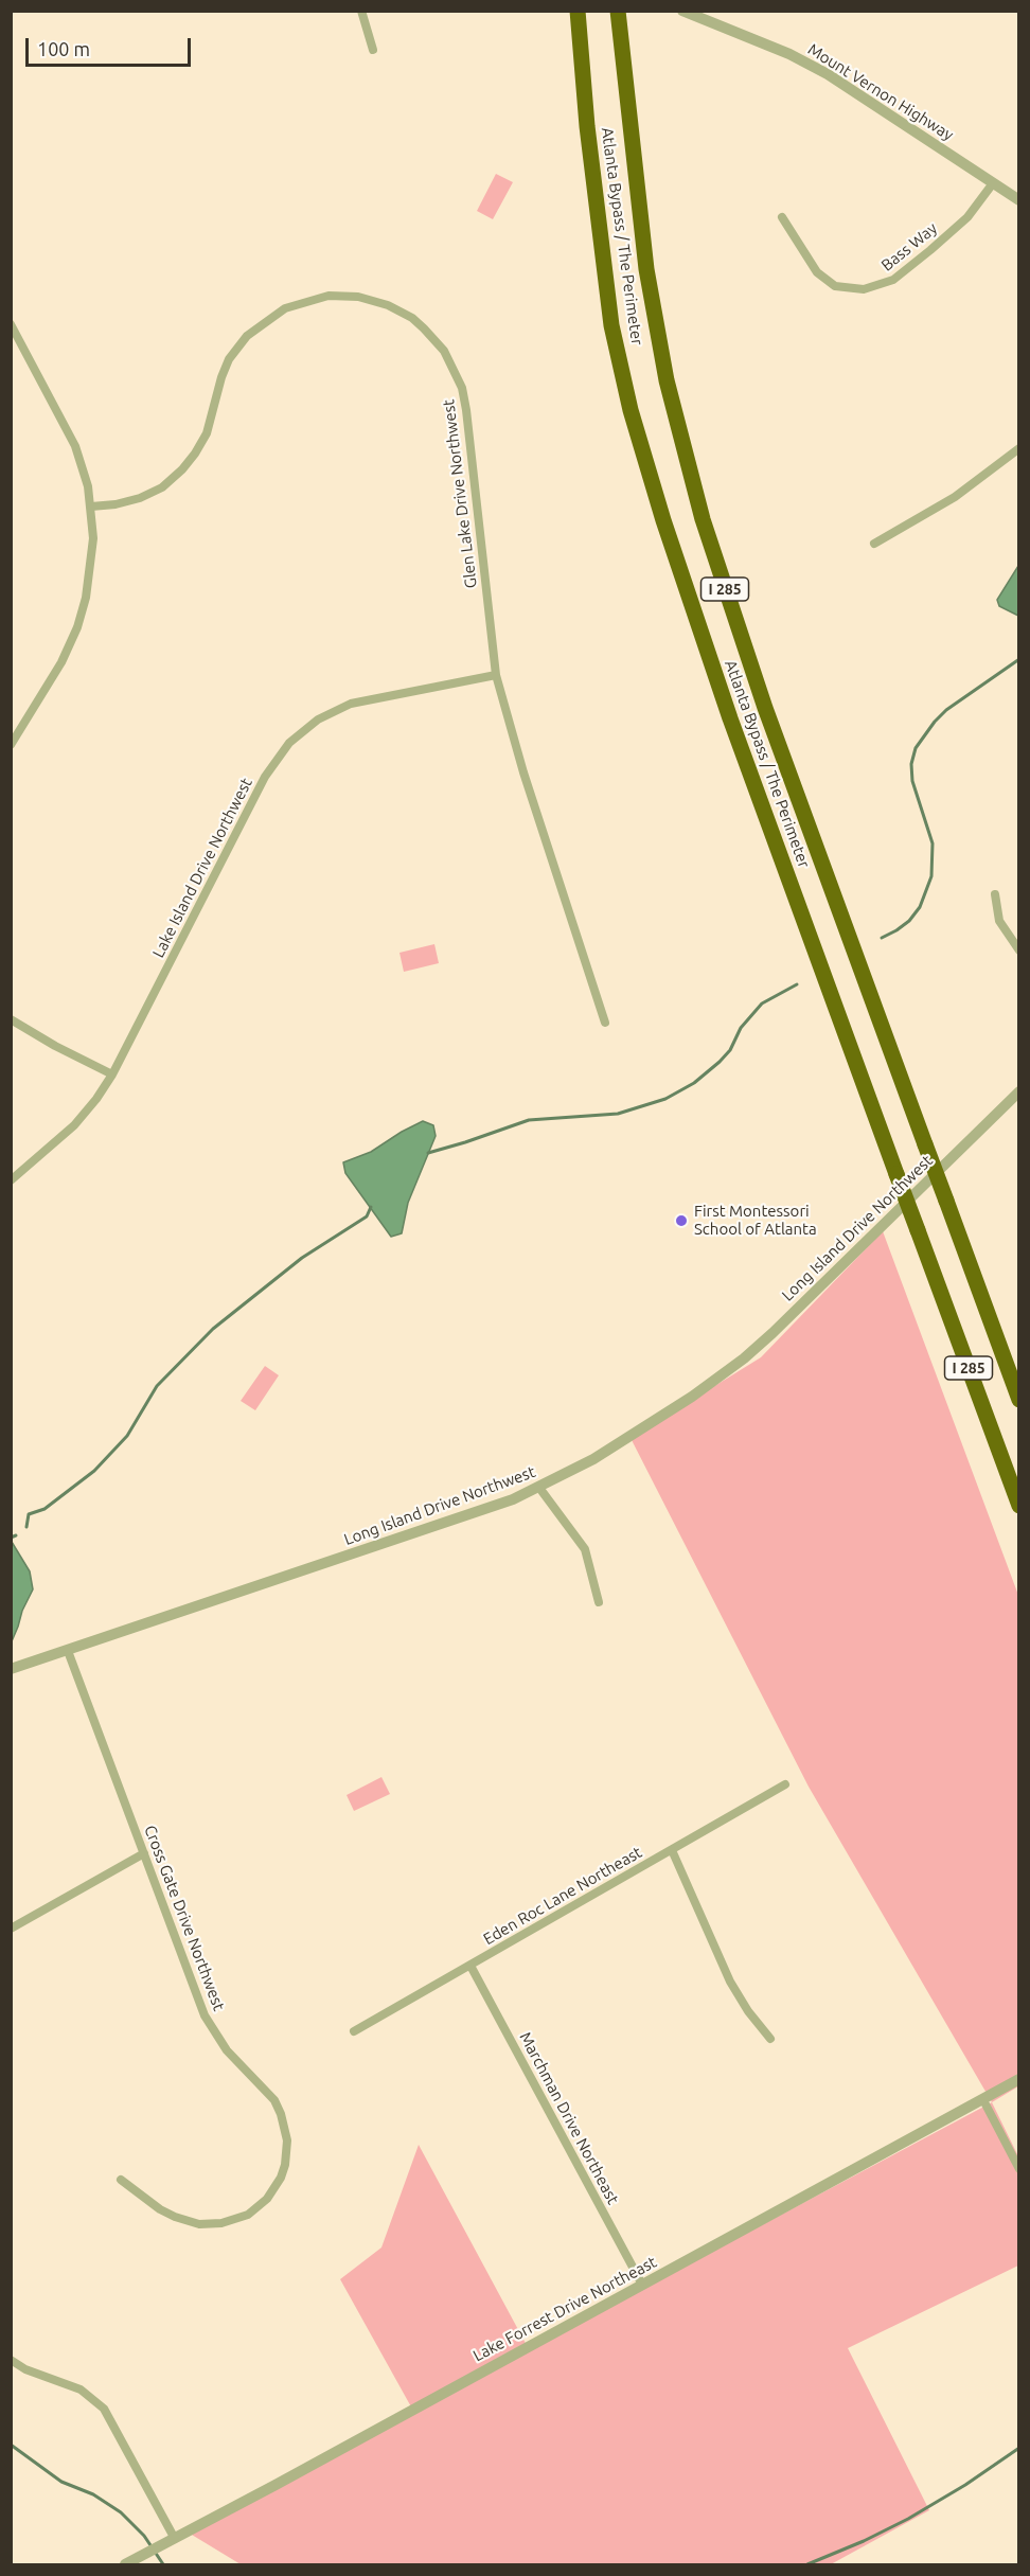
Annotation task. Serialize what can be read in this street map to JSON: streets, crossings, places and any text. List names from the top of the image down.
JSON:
{
  "streets": {
    "highway": ["Atlanta Bypass / The Perimeter", "I 285"],
    "street": [
      "Mount Vernon Highway",
      "Bass Way",
      "Glen Lake Drive Northwest",
      "Lake Island Drive Northwest",
      "Long Island Drive Northwest",
      "Eden Roc Lane Northeast",
      "Cross Gate Drive Northwest",
      "Marchman Drive Northeast",
      "Lake Forrest Drive Northeast"
    ]
  },
  "crossings": [
    ["Mount Vernon Highway", "Bass Way"],
    ["Glen Lake Drive Northwest", "Lake Island Drive Northwest"],
    ["Long Island Drive Northwest", "Cross Gate Drive Northwest"],
    ["Eden Roc Lane Northeast", "Marchman Drive Northeast"],
    ["Marchman Drive Northeast", "Lake Forrest Drive Northeast"]
  ],
  "places": ["First Montessori School of Atlanta"],
  "scale_bar": "100 m"
}
